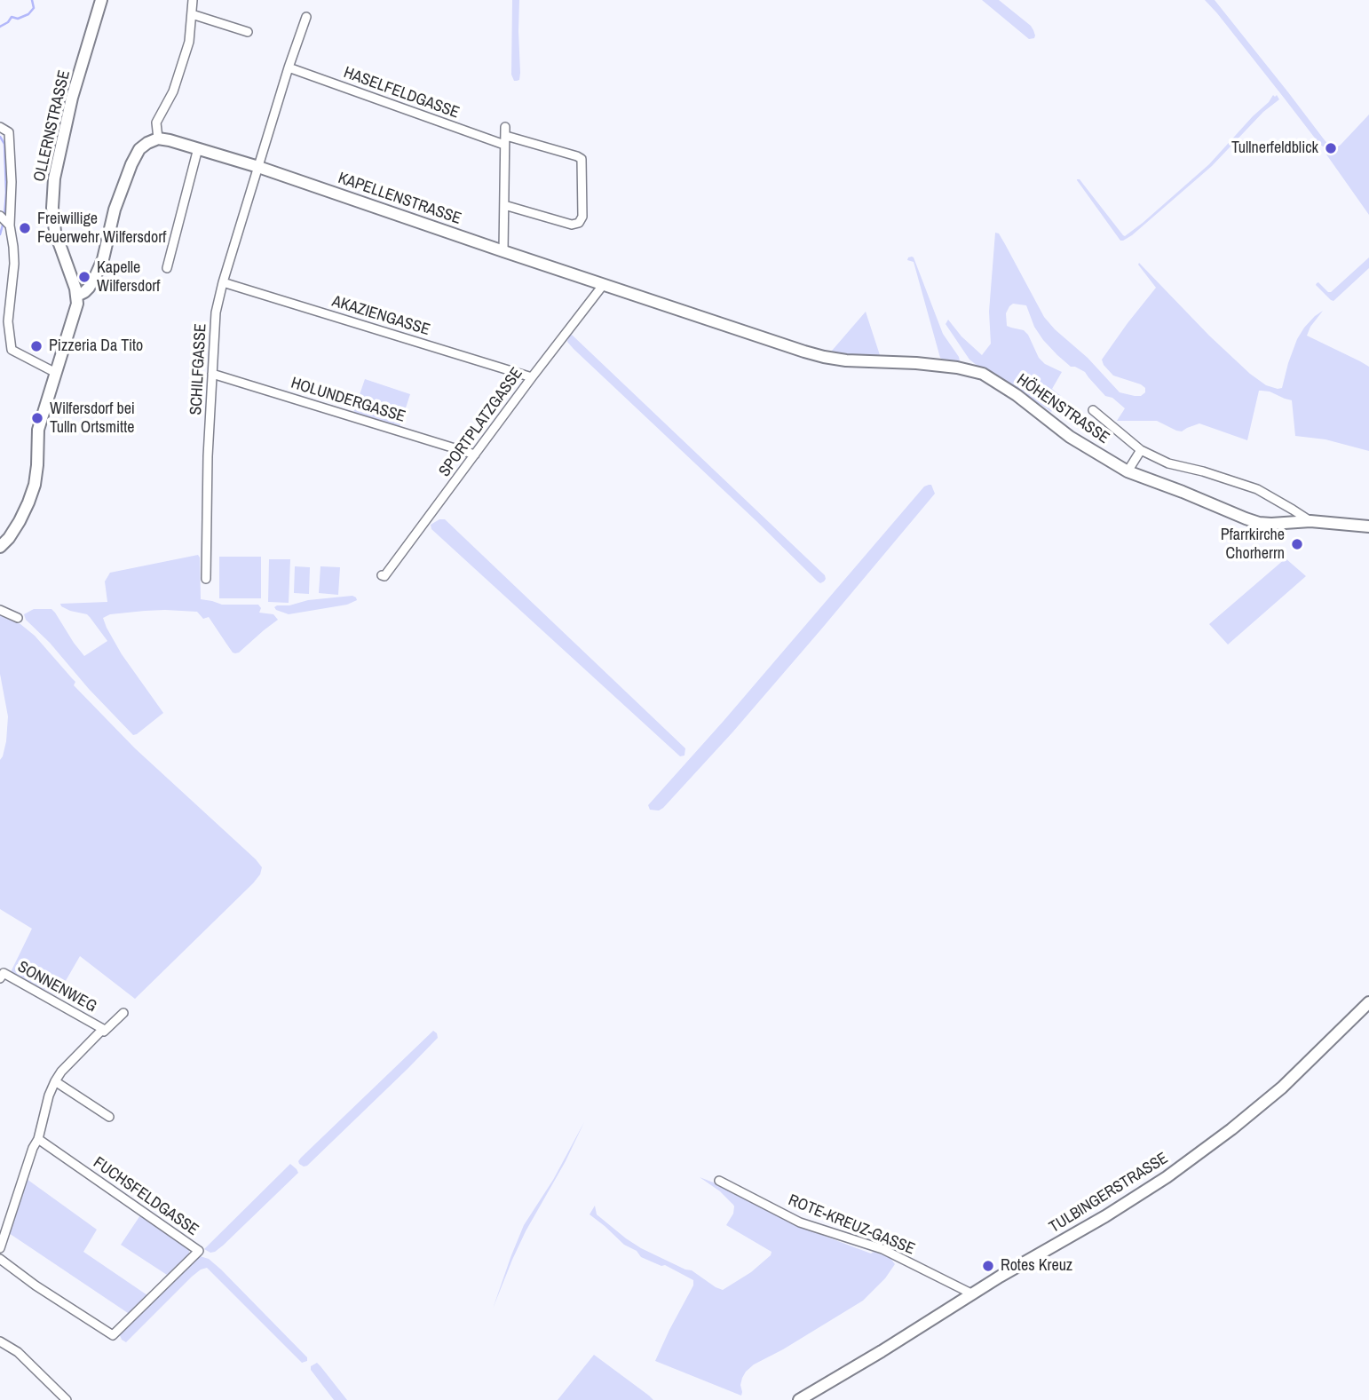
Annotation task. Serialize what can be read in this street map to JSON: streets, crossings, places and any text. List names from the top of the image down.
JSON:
{
  "streets": {
    "street": [
      "HASELFELDGASSE",
      "OLLERNSTRASSE",
      "KAPELLENSTRASSE",
      "AKAZIENGASSE",
      "SCHILFGASSE",
      "HOLUNDERGASSE",
      "HÖHENSTRASSE",
      "SPORTPLATZGASSE",
      "SONNENWEG",
      "TULBINGERSTRASSE",
      "FUCHSFELDGASSE",
      "ROTE-KREUZ-GASSE"
    ]
  },
  "crossings": [
    ["KAPELLENSTRASSE", "SCHILFGASSE"],
    ["KAPELLENSTRASSE", "HÖHENSTRASSE"],
    ["KAPELLENSTRASSE", "SPORTPLATZGASSE"],
    ["AKAZIENGASSE", "SCHILFGASSE"],
    ["AKAZIENGASSE", "SPORTPLATZGASSE"],
    ["SCHILFGASSE", "HOLUNDERGASSE"],
    ["HOLUNDERGASSE", "SPORTPLATZGASSE"],
    ["TULBINGERSTRASSE", "ROTE-KREUZ-GASSE"]
  ],
  "places": [
    "Tullnerfeldblick",
    "Freiwillige Feuerwehr Wilfersdorf",
    "Kapelle Wilfersdorf",
    "Pizzeria Da Tito",
    "Wilfersdorf bei Tulln Ortsmitte",
    "Pfarrkirche Chorherrn",
    "Rotes Kreuz"
  ]
}
